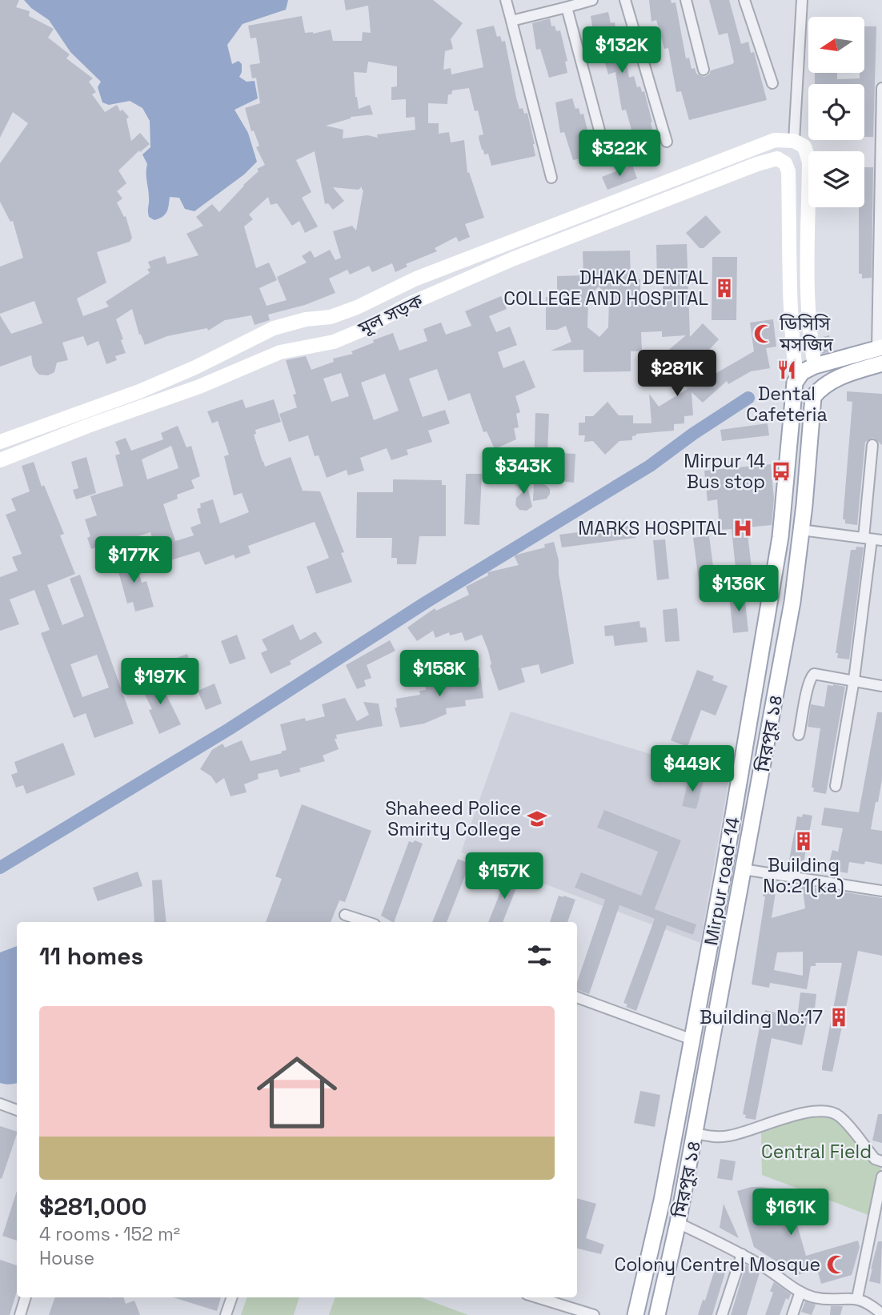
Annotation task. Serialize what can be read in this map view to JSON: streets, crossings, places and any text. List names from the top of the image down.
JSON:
{
  "streets": {
    "main road": ["মিরপুর ১৪", "Mirpur road-14"],
    "street": ["মূল সড়ক"]
  },
  "crossings": [
    ["মূল সড়ক", "Mirpur road-14"]
  ],
  "parks": ["Central Field"],
  "places": {
    "building": ["DHAKA DENTAL COLLEGE AND HOSPITAL", "Building No:21(ka)", "Building No:17"],
    "mosque": ["ডিসিসি মসজিদ", "Colony Centrel Mosque"],
    "restaurant": ["Dental Cafeteria"],
    "bus stop": ["Mirpur 14 Bus stop"],
    "hospital": ["MARKS HOSPITAL"],
    "school or university": ["Shaheed Police Smirity College"]
  },
  "north": "left",
  "page": {
    "price": [
      "$132K",
      "$322K",
      "$281K",
      "$343K",
      "$177K",
      "$136K",
      "$158K",
      "$197K",
      "$449K",
      "$157K",
      "$161K"
    ],
    "heading": "11 homes",
    "list": [
      {
        "name": "$281,000",
        "note": "4 rooms · 152 m² · House"
      }
    ]
  }
}
